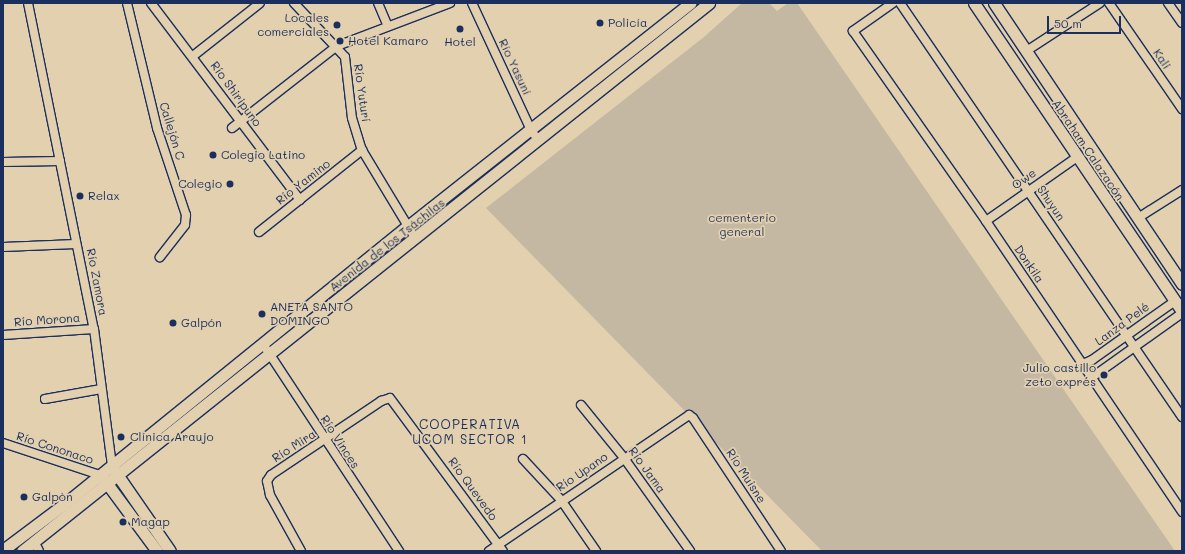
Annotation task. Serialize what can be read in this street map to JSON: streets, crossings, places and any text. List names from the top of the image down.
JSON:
{
  "streets": {
    "main road": ["Abraham Calazacón", "Avenida de los Tsáchilas", "Río Zamora"],
    "street": [
      "Kali",
      "Río Yasuní",
      "Río Yuturí",
      "Río Shiripuno",
      "Callejón C",
      "Owe",
      "Río Yamino",
      "Shuyun",
      "Donkila",
      "Río Morona",
      "Lanza Pelé",
      "Río Vinces",
      "Río Mira",
      "Río Cononaco",
      "Río Jama",
      "Río Upano",
      "Río Muisne",
      "Río Quevedo"
    ]
  },
  "crossings": [
    ["Río Yasuní", "Avenida de los Tsáchilas"],
    ["Río Yuturí", "Río Yamino"],
    ["Río Yuturí", "Avenida de los Tsáchilas"],
    ["Río Shiripuno", "Río Yamino"],
    ["Abraham Calazacón", "Owe"],
    ["Abraham Calazacón", "Lanza Pelé"],
    ["Owe", "Shuyun"],
    ["Owe", "Donkila"],
    ["Shuyun", "Lanza Pelé"],
    ["Avenida de los Tsáchilas", "Río Zamora"],
    ["Avenida de los Tsáchilas", "Río Vinces"],
    ["Avenida de los Tsáchilas", "Río Cononaco"],
    ["Donkila", "Lanza Pelé"],
    ["Río Zamora", "Río Morona"],
    ["Río Zamora", "Río Cononaco"],
    ["Río Vinces", "Río Mira"],
    ["Río Mira", "Río Quevedo"],
    ["Río Jama", "Río Upano"],
    ["Río Upano", "Río Muisne"],
    ["Río Upano", "Río Quevedo"]
  ],
  "districts": ["COOPERATIVA UCOM SECTOR 1"],
  "parks": ["cementerio general"],
  "places": [
    "Policía",
    "Locales comerciales",
    "Hotel",
    "Hotel Kamaro",
    "Colegio Latino",
    "Colegio",
    "Relax",
    "ANETA SANTO DOMINGO",
    "Galpón",
    "Julio castillo zeto exprés",
    "Clínica Araujo",
    "Galpòn",
    "Magap"
  ],
  "scale_bar": "50 m"
}
